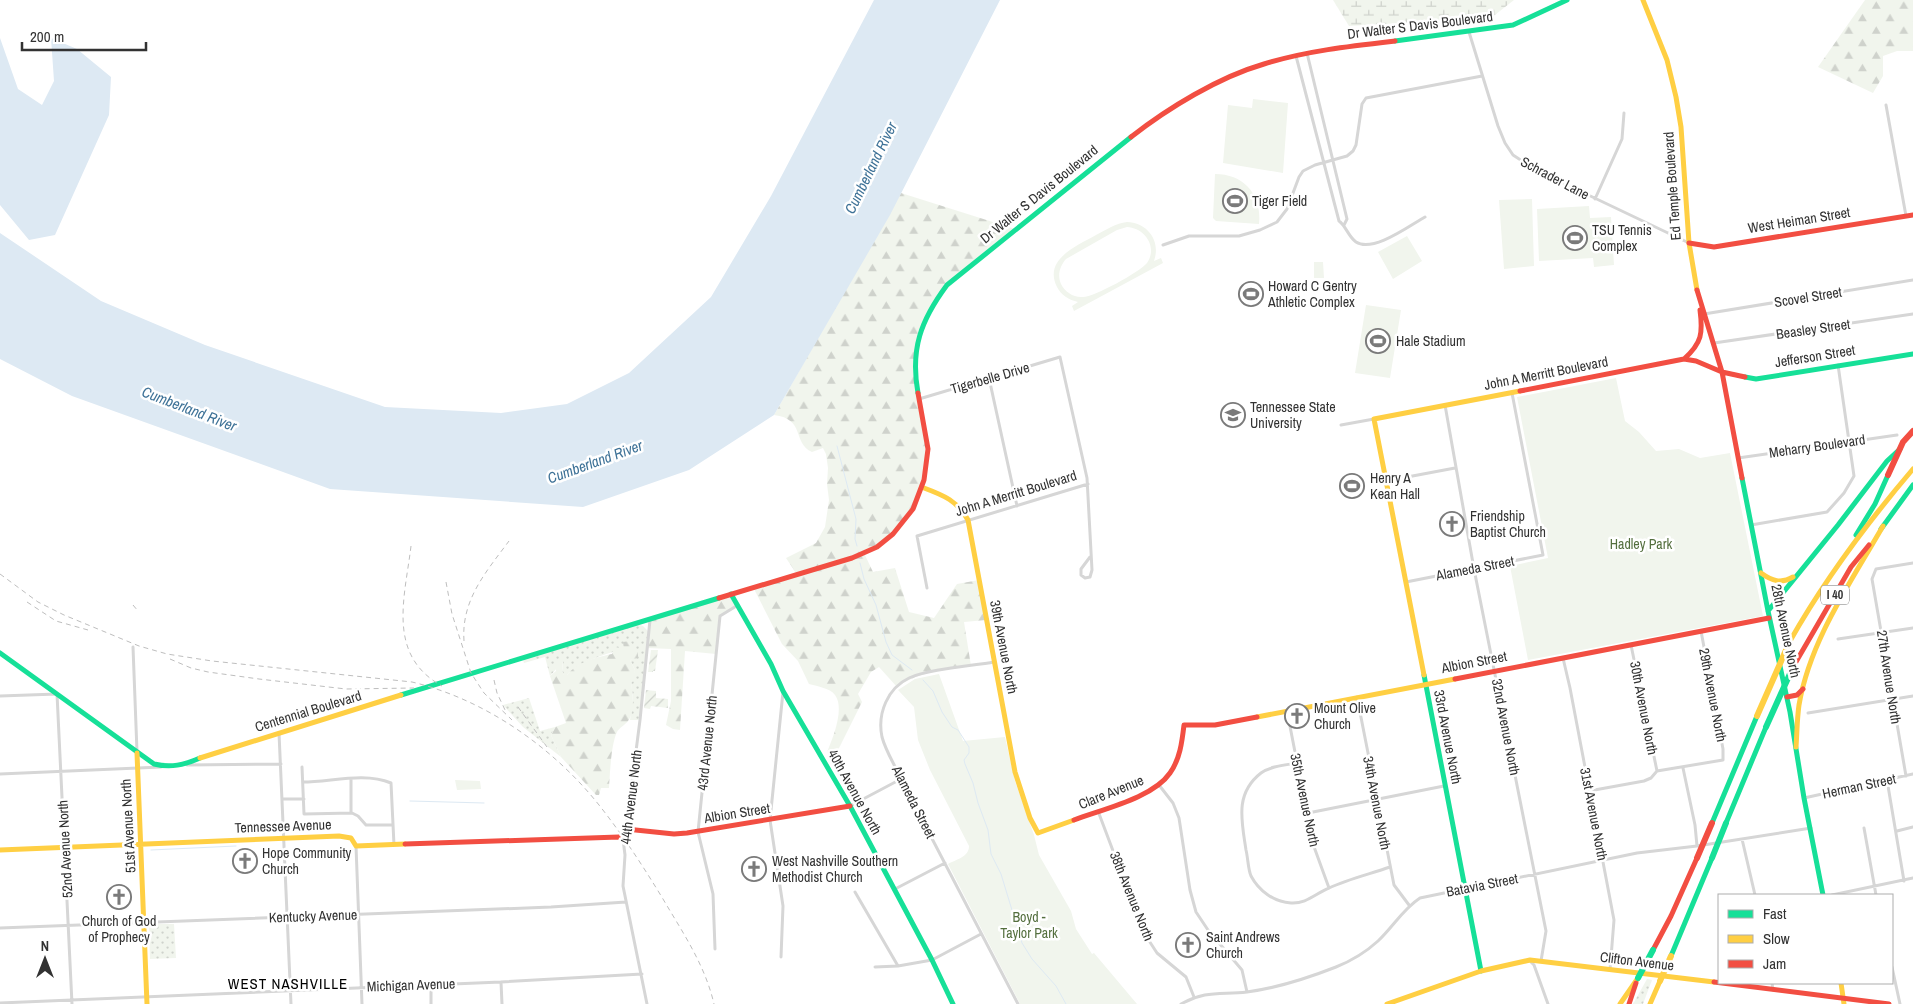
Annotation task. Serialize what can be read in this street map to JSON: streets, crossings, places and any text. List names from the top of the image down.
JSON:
{
  "streets": {
    "main road": [
      "Dr Walter S Davis Boulevard",
      "Ed Temple Boulevard",
      "West Heiman Street",
      "Jefferson Street",
      "John A Merritt Boulevard",
      "I 40",
      "28th Avenue North",
      "39th Avenue North",
      "Albion Street",
      "Centennial Boulevard",
      "33rd Avenue North",
      "40th Avenue North",
      "Clare Avenue",
      "51st Avenue North",
      "Tennessee Avenue",
      "Clifton Avenue"
    ],
    "street": [
      "Schrader Lane",
      "Scovel Street",
      "Beasley Street",
      "Tigerbelle Drive",
      "Meharry Boulevard",
      "Alameda Street",
      "27th Avenue North",
      "29th Avenue North",
      "30th Avenue North",
      "32nd Avenue North",
      "43rd Avenue North",
      "Herman Street",
      "44th Avenue North",
      "35th Avenue North",
      "34th Avenue North",
      "31st Avenue North",
      "52nd Avenue North",
      "Batavia Street",
      "38th Avenue North",
      "Kentucky Avenue",
      "Michigan Avenue"
    ]
  },
  "crossings": [
    ["Dr Walter S Davis Boulevard", "Schrader Lane"],
    ["Dr Walter S Davis Boulevard", "Tigerbelle Drive"],
    ["Dr Walter S Davis Boulevard", "39th Avenue North"],
    ["Dr Walter S Davis Boulevard", "Centennial Boulevard"],
    ["Dr Walter S Davis Boulevard", "40th Avenue North"],
    ["Schrader Lane", "Ed Temple Boulevard"],
    ["Schrader Lane", "West Heiman Street"],
    ["Ed Temple Boulevard", "West Heiman Street"],
    ["Ed Temple Boulevard", "Scovel Street"],
    ["Ed Temple Boulevard", "Beasley Street"],
    ["Ed Temple Boulevard", "Jefferson Street"],
    ["Ed Temple Boulevard", "John A Merritt Boulevard"],
    ["Ed Temple Boulevard", "28th Avenue North"],
    ["Jefferson Street", "John A Merritt Boulevard"],
    ["Jefferson Street", "28th Avenue North"],
    ["John A Merritt Boulevard", "Tigerbelle Drive"],
    ["John A Merritt Boulevard", "Alameda Street"],
    ["John A Merritt Boulevard", "28th Avenue North"],
    ["John A Merritt Boulevard", "39th Avenue North"],
    ["John A Merritt Boulevard", "32nd Avenue North"],
    ["John A Merritt Boulevard", "33rd Avenue North"],
    ["Meharry Boulevard", "28th Avenue North"],
    ["Alameda Street", "39th Avenue North"],
    ["Alameda Street", "32nd Avenue North"],
    ["Alameda Street", "33rd Avenue North"],
    ["28th Avenue North", "Albion Street"],
    ["28th Avenue North", "Herman Street"],
    ["28th Avenue North", "Batavia Street"],
    ["39th Avenue North", "Clare Avenue"],
    ["Albion Street", "29th Avenue North"],
    ["Albion Street", "30th Avenue North"],
    ["Albion Street", "32nd Avenue North"],
    ["Albion Street", "33rd Avenue North"],
    ["Albion Street", "43rd Avenue North"],
    ["Albion Street", "40th Avenue North"],
    ["Albion Street", "Clare Avenue"],
    ["Albion Street", "44th Avenue North"],
    ["Albion Street", "35th Avenue North"],
    ["Albion Street", "34th Avenue North"],
    ["Albion Street", "31st Avenue North"],
    ["27th Avenue North", "Herman Street"],
    ["Centennial Boulevard", "40th Avenue North"],
    ["Centennial Boulevard", "44th Avenue North"],
    ["32nd Avenue North", "Batavia Street"],
    ["32nd Avenue North", "Clifton Avenue"],
    ["33rd Avenue North", "Batavia Street"],
    ["33rd Avenue North", "Clifton Avenue"],
    ["43rd Avenue North", "40th Avenue North"],
    ["Clare Avenue", "38th Avenue North"],
    ["44th Avenue North", "Tennessee Avenue"],
    ["44th Avenue North", "Kentucky Avenue"],
    ["44th Avenue North", "Michigan Avenue"],
    ["34th Avenue North", "Batavia Street"],
    ["31st Avenue North", "Batavia Street"],
    ["31st Avenue North", "Clifton Avenue"],
    ["51st Avenue North", "Tennessee Avenue"],
    ["51st Avenue North", "Kentucky Avenue"],
    ["51st Avenue North", "Michigan Avenue"],
    ["Tennessee Avenue", "52nd Avenue North"],
    ["52nd Avenue North", "Kentucky Avenue"],
    ["52nd Avenue North", "Michigan Avenue"],
    ["Batavia Street", "38th Avenue North"]
  ],
  "districts": ["WEST NASHVILLE"],
  "water": ["Cumberland River"],
  "parks": ["Hadley Park", "Boyd - Taylor Park"],
  "places": {
    "sports": [
      "Tiger Field",
      "TSU Tennis Complex",
      "Howard C Gentry Athletic Complex",
      "Hale Stadium",
      "Henry A Kean Hall"
    ],
    "school or university": ["Tennessee State University"],
    "church": [
      "Friendship Baptist Church",
      "Mount Olive Church",
      "Hope Community Church",
      "West Nashville Southern Methodist Church",
      "Church of God of Prophecy",
      "Saint Andrews Church"
    ]
  },
  "legend": ["Fast", "Slow", "Jam"],
  "scale_bar": "200 m",
  "north": "top"
}
